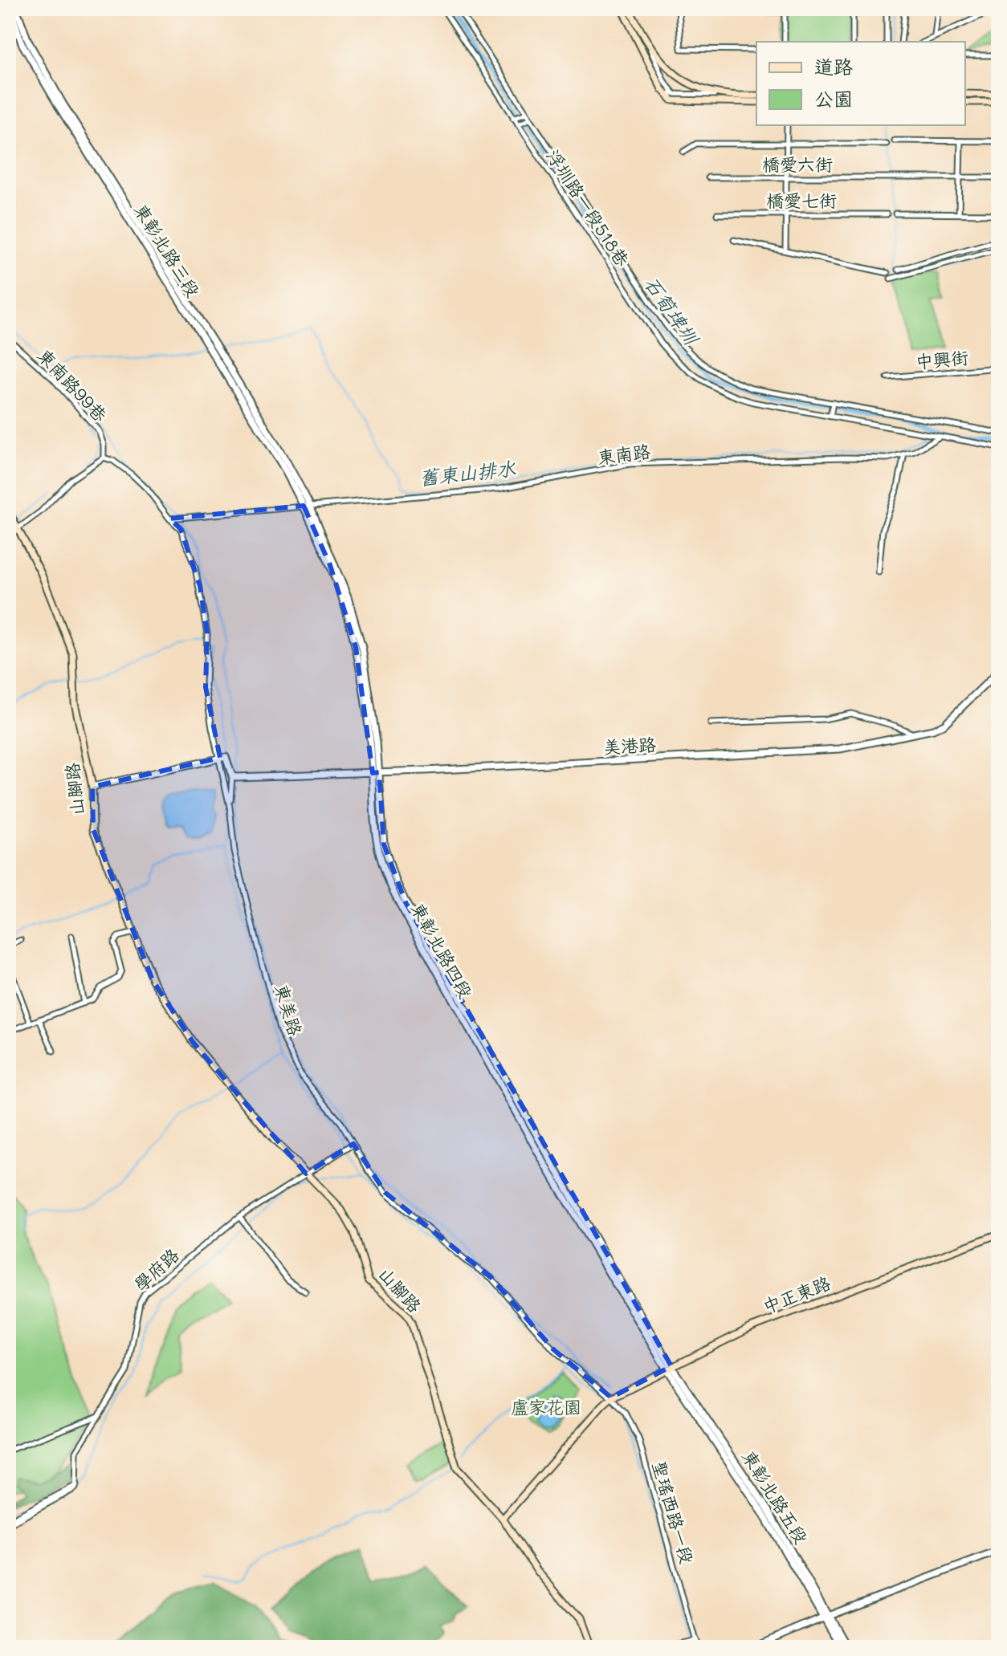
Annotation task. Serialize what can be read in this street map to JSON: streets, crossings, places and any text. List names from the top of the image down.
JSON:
{
  "streets": {
    "main road": ["山腳路", "中正東路"],
    "street": [
      "橋愛六街",
      "橋愛七街",
      "浮圳路一段518巷",
      "東彰北路三段",
      "中興街",
      "東南路99巷",
      "東南路",
      "美港路",
      "東彰北路四段",
      "東美路",
      "學府路",
      "東彰北路五段",
      "聖瑤西路一段"
    ]
  },
  "crossings": [
    ["浮圳路一段518巷", "東南路"],
    ["東彰北路三段", "東南路"],
    ["東彰北路三段", "東彰北路四段"],
    ["東南路", "東彰北路四段"],
    ["美港路", "東彰北路四段"],
    ["山腳路", "學府路"],
    ["山腳路", "中正東路"],
    ["東彰北路四段", "中正東路"],
    ["東彰北路四段", "東彰北路五段"],
    ["東美路", "學府路"],
    ["東美路", "聖瑤西路一段"],
    ["中正東路", "東彰北路五段"],
    ["中正東路", "聖瑤西路一段"]
  ],
  "water": ["石筍埤圳", "舊東山排水"],
  "parks": ["盧家花園"],
  "legend": ["道路", "公園"]
}
